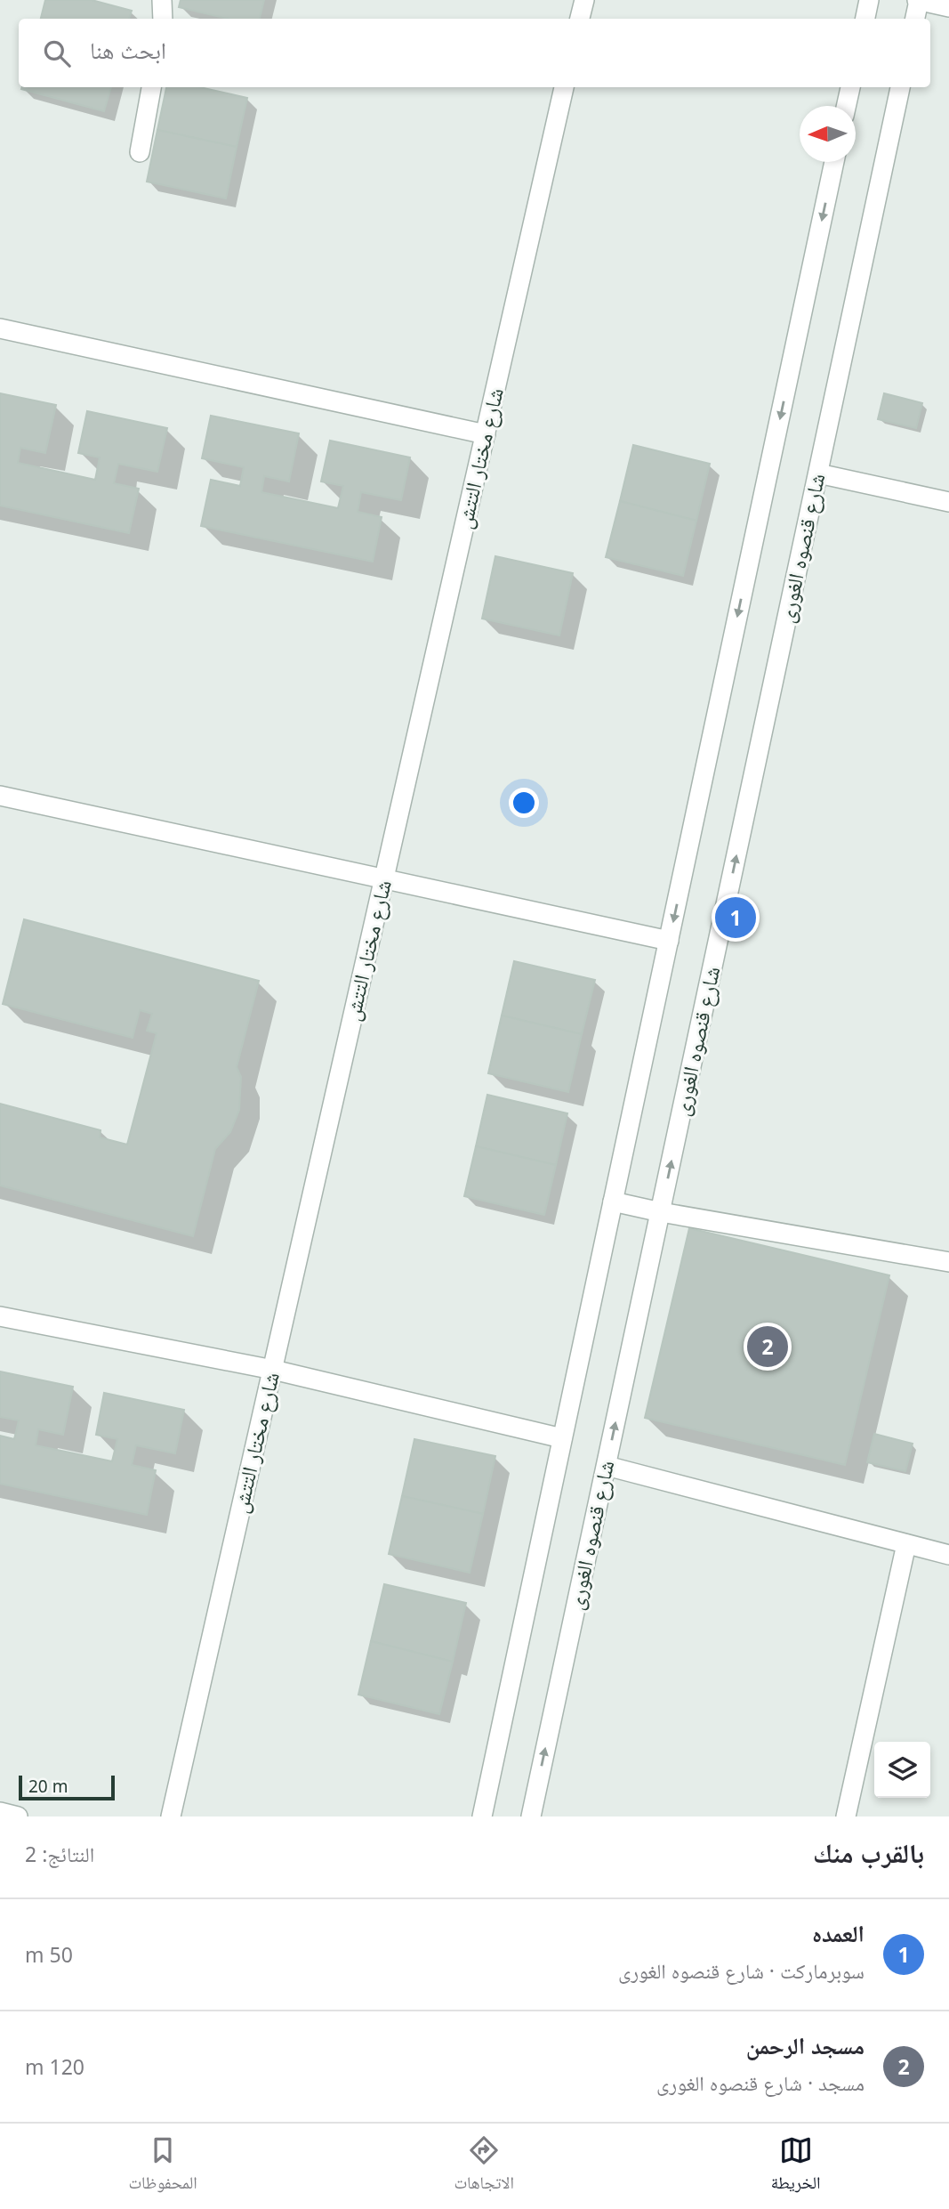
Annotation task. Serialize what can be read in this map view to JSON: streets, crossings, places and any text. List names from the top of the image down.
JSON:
{
  "streets": {
    "street": ["شارع مختار التتش", "شارع قنصوه الغورى"]
  },
  "scale_bar": "20 m",
  "north": "left",
  "page": {
    "search": "ابحث هنا",
    "pins": ["1", "2"],
    "scale": "20 m",
    "heading": ["بالقرب منك", "النتائج: 2"],
    "list": [
      {
        "mark": "1",
        "name": "العمده",
        "note": "سوبرماركت · شارع قنصوه الغورى",
        "value": "50 m"
      },
      {
        "mark": "2",
        "name": "مسجد الرحمن",
        "note": "مسجد · شارع قنصوه الغورى",
        "value": "120 m"
      }
    ],
    "nav": ["الخريطة", "الاتجاهات", "المحفوظات"]
  }
}
